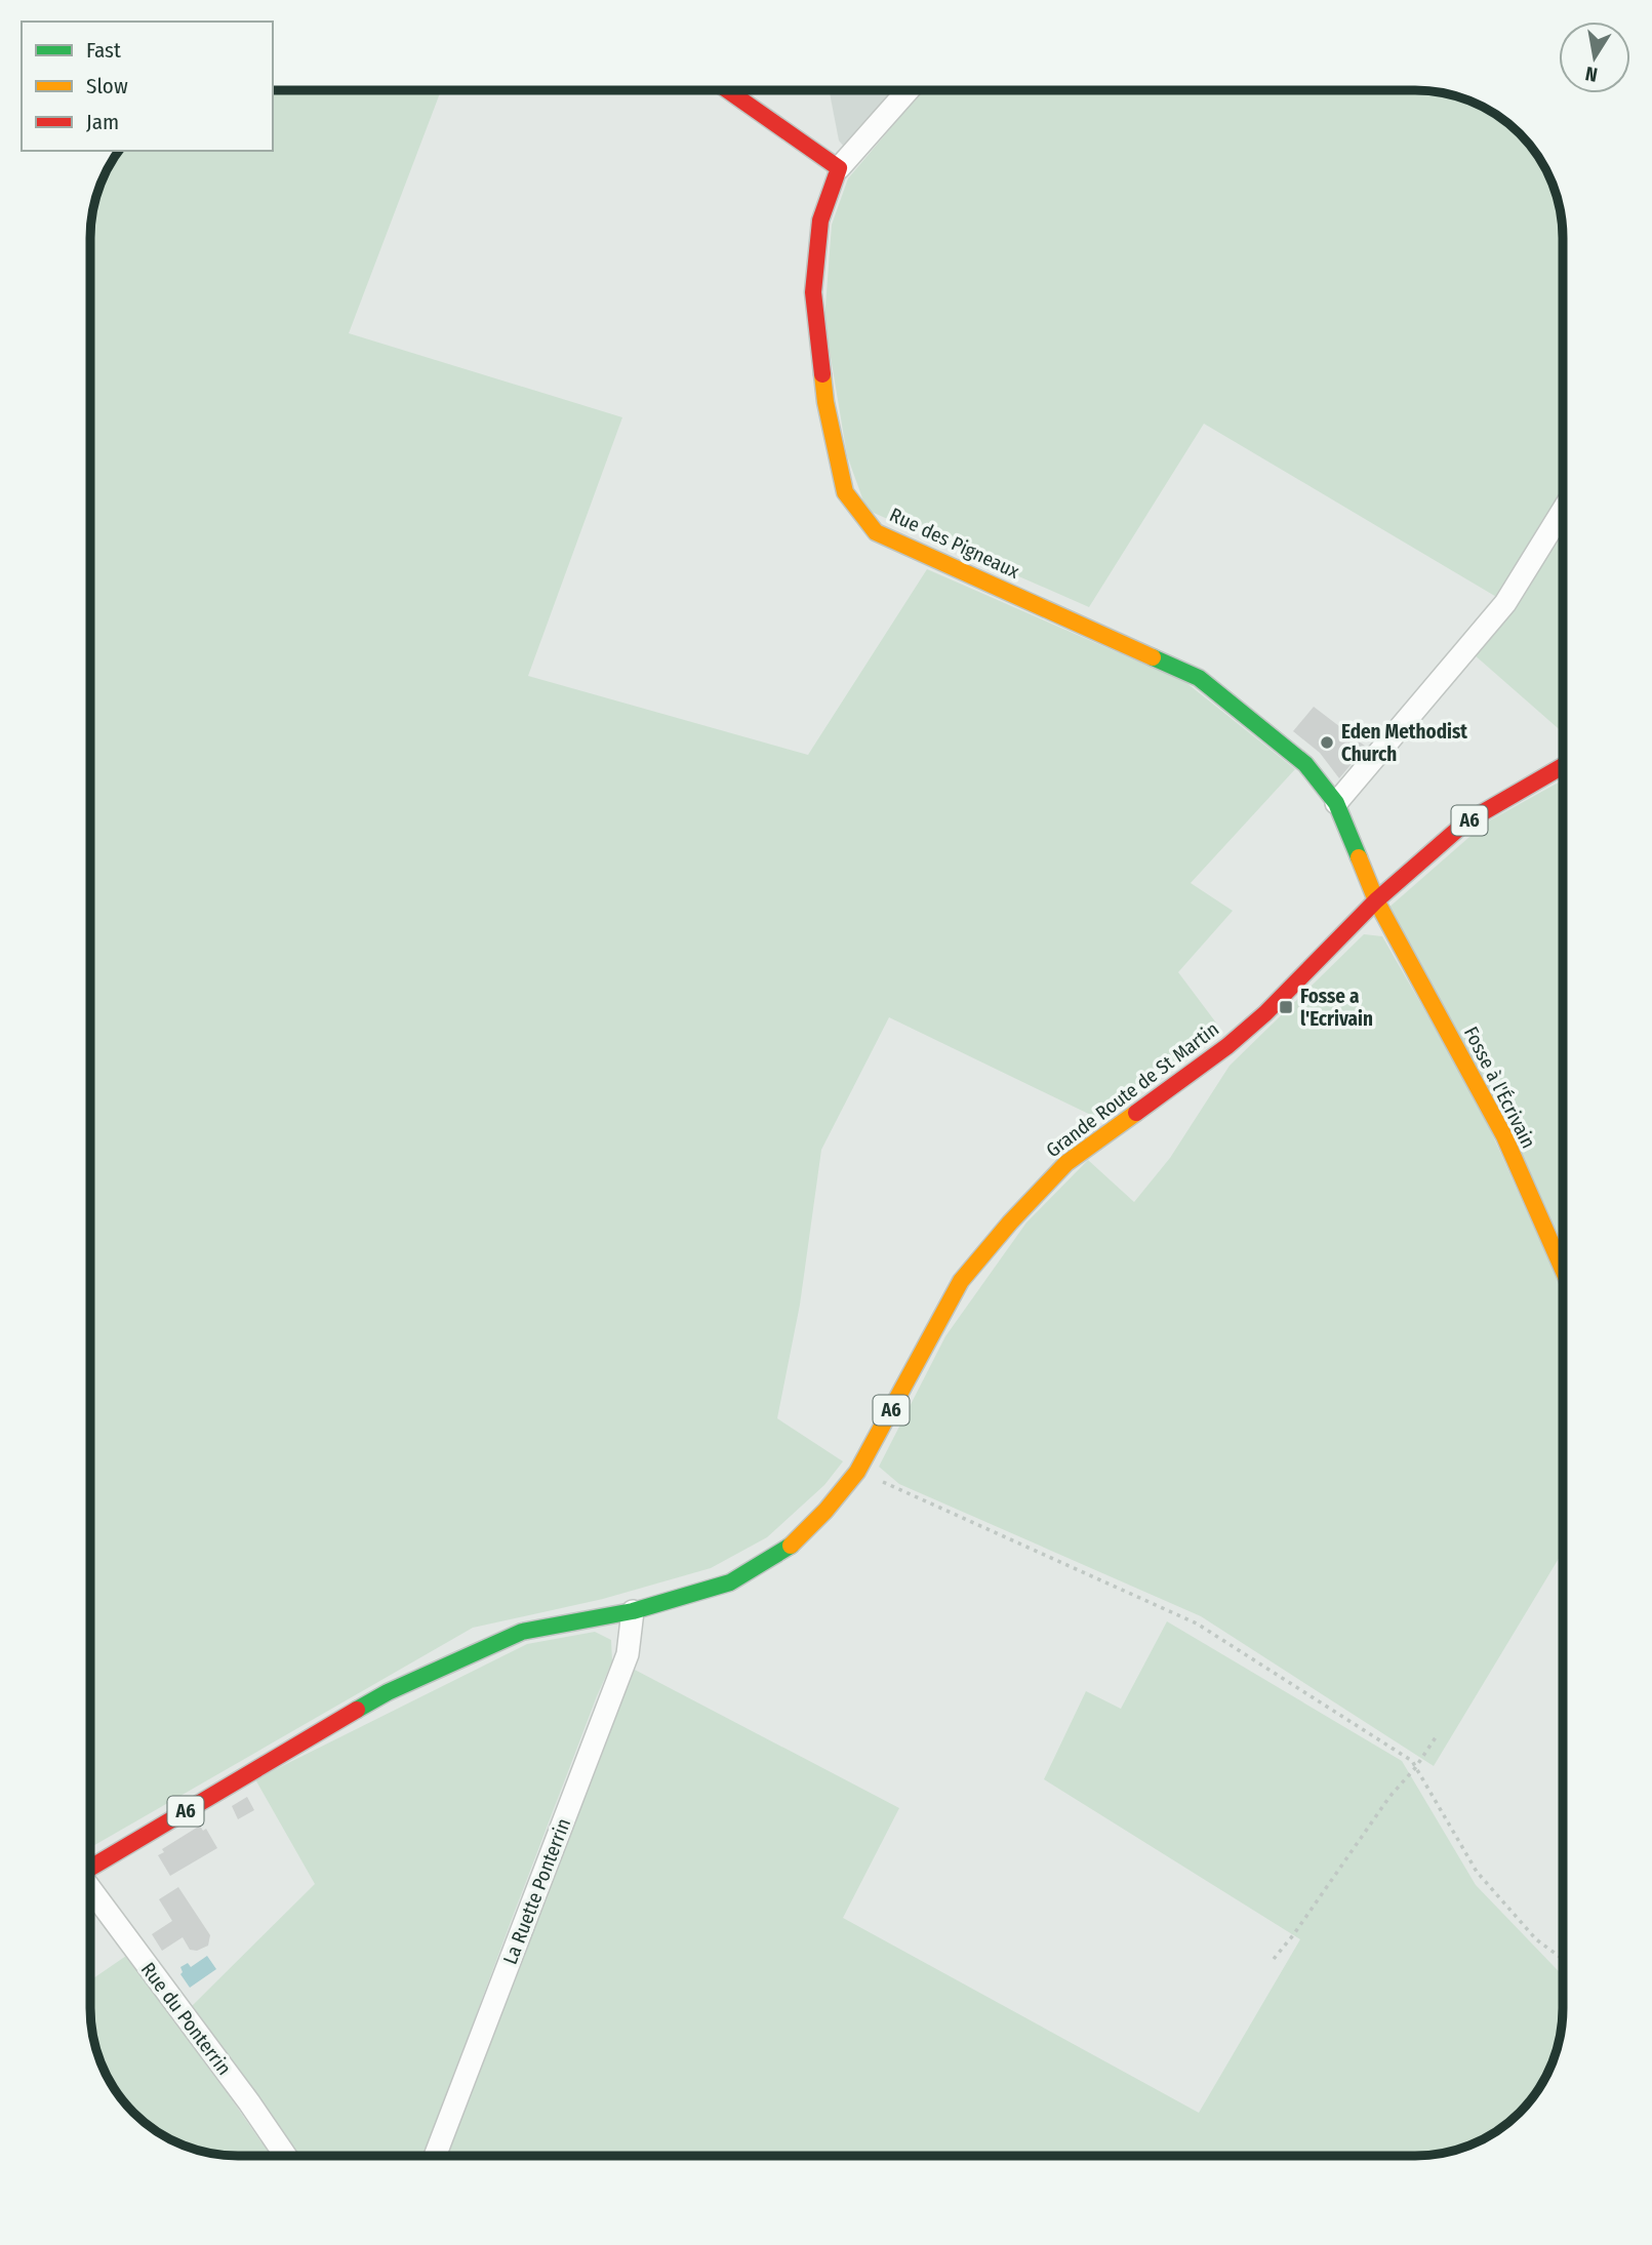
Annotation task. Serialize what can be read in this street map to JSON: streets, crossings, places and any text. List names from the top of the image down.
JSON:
{
  "streets": {
    "main road": [
      "Rue des Pigneaux",
      "A6",
      "Fosse à l'Écrivain",
      "Grande Route de St Martin"
    ],
    "street": ["La Ruette Ponterrin", "Rue du Ponterrin"]
  },
  "crossings": [
    ["Rue des Pigneaux", "Fosse à l'Écrivain"],
    ["Rue des Pigneaux", "Grande Route de St Martin"],
    ["Fosse à l'Écrivain", "Grande Route de St Martin"],
    ["Grande Route de St Martin", "La Ruette Ponterrin"]
  ],
  "places": {
    "other": ["Eden Methodist Church"],
    "transit": ["Fosse a l'Ecrivain"]
  },
  "legend": ["Fast", "Slow", "Jam"],
  "north": "bottom"
}
